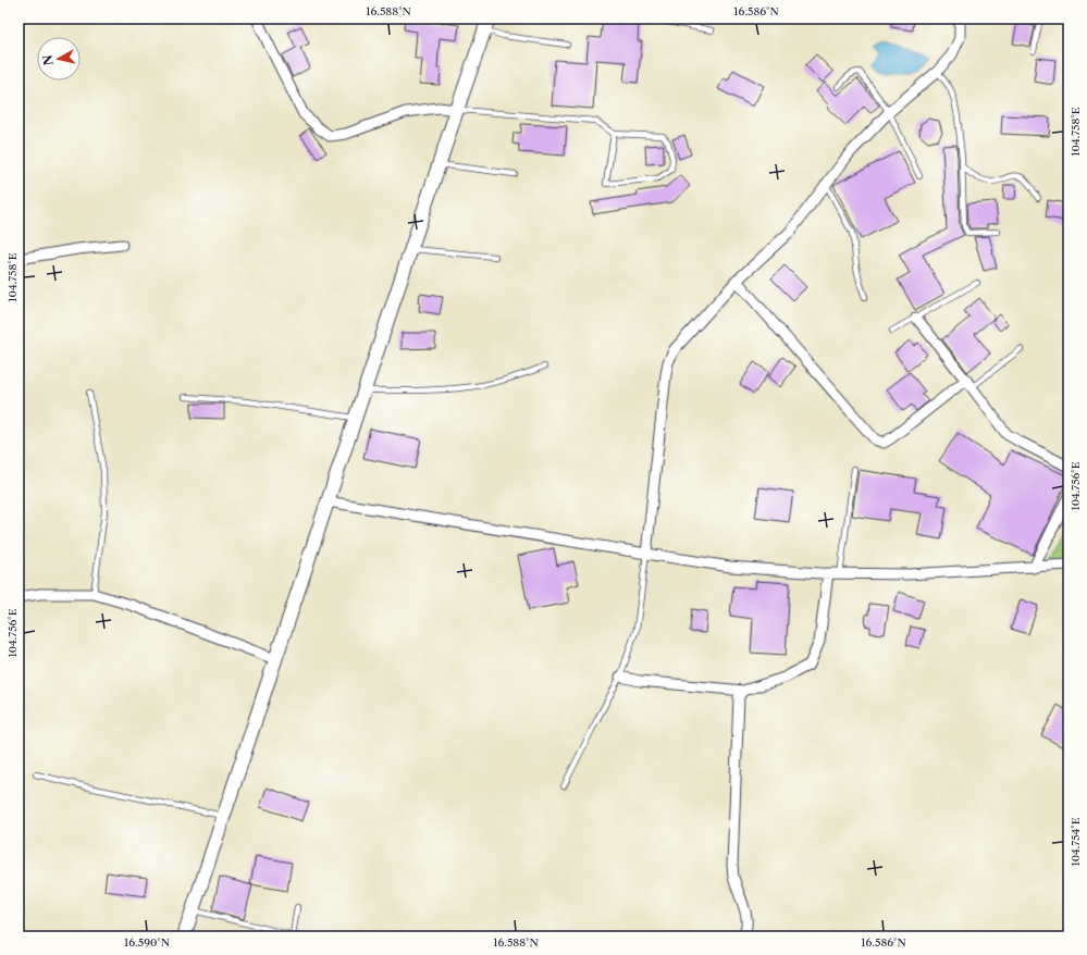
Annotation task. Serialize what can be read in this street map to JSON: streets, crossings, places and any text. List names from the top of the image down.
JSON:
{
  "north": "left",
  "coordinates": [
    "16.588°N",
    "16.586°N",
    "104.758°E",
    "104.756°E",
    "104.754°E",
    "16.590°N"
  ]
}
